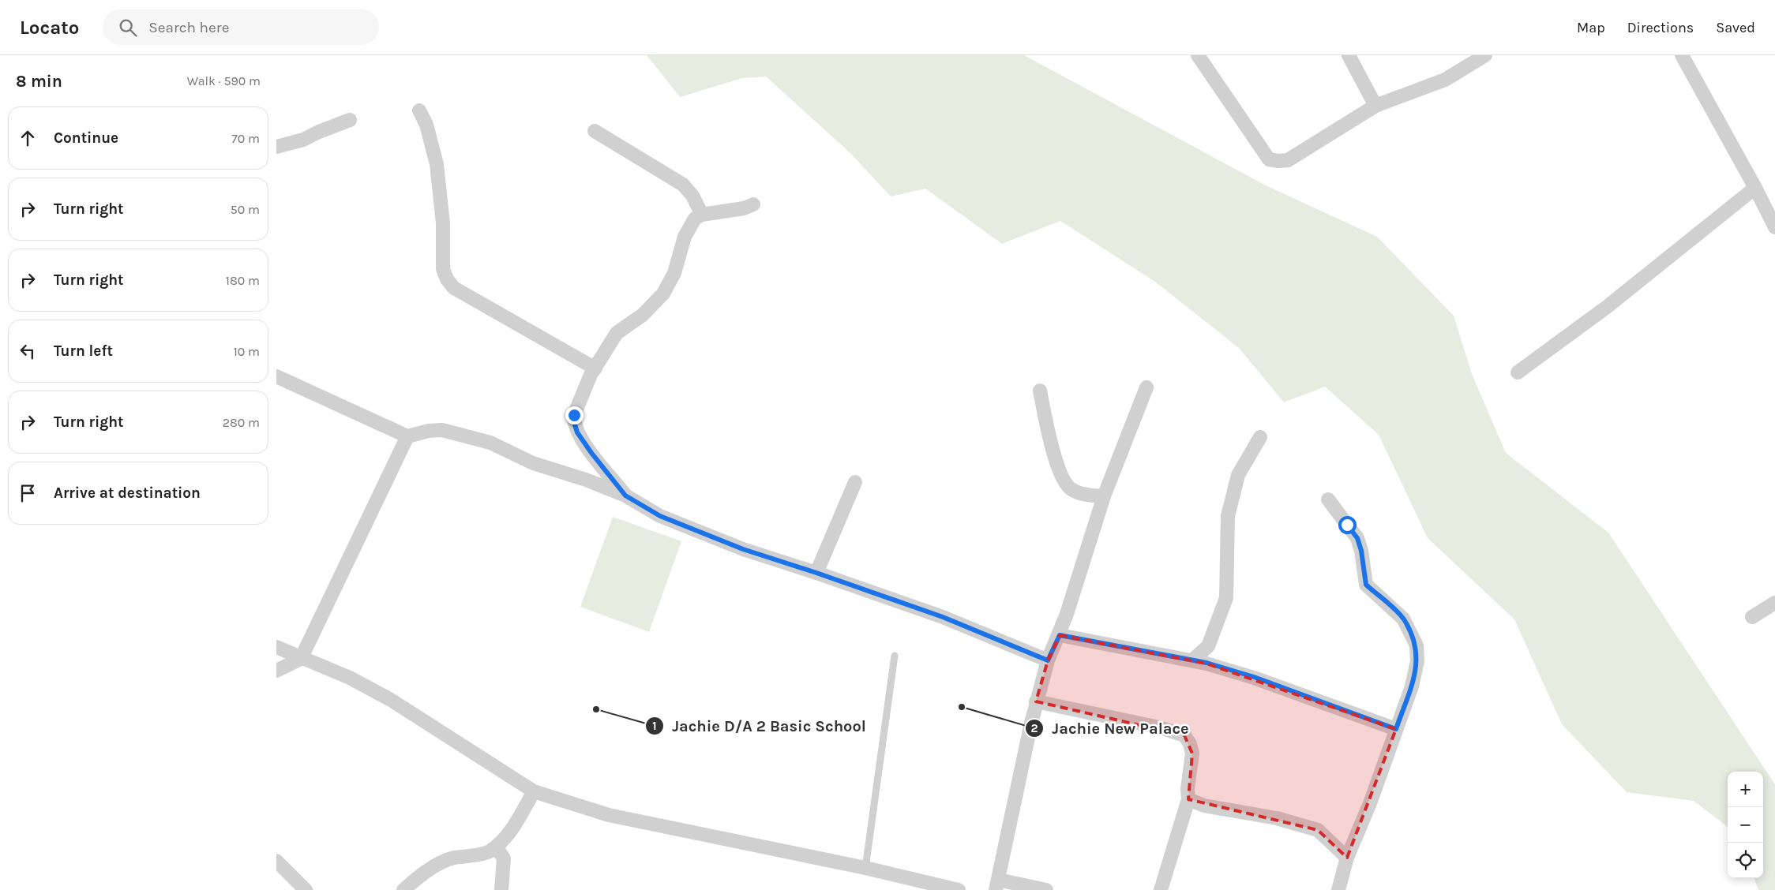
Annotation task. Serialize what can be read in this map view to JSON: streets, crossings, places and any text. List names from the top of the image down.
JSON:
{
  "places": ["Jachie New Palace", "Jachie D/A 2 Basic School"],
  "page": {
    "header": "Locato",
    "search": "Search here",
    "nav": ["Map", "Directions", "Saved"],
    "heading": ["8 min", "Walk · 590 m"],
    "list": [
      ["Continue", "70 m"],
      ["Turn right", "50 m"],
      ["Turn right", "180 m"],
      ["Turn left", "10 m"],
      ["Turn right", "280 m"],
      "Arrive at destination"
    ],
    "map_buttons": ["+", "−"]
  }
}
